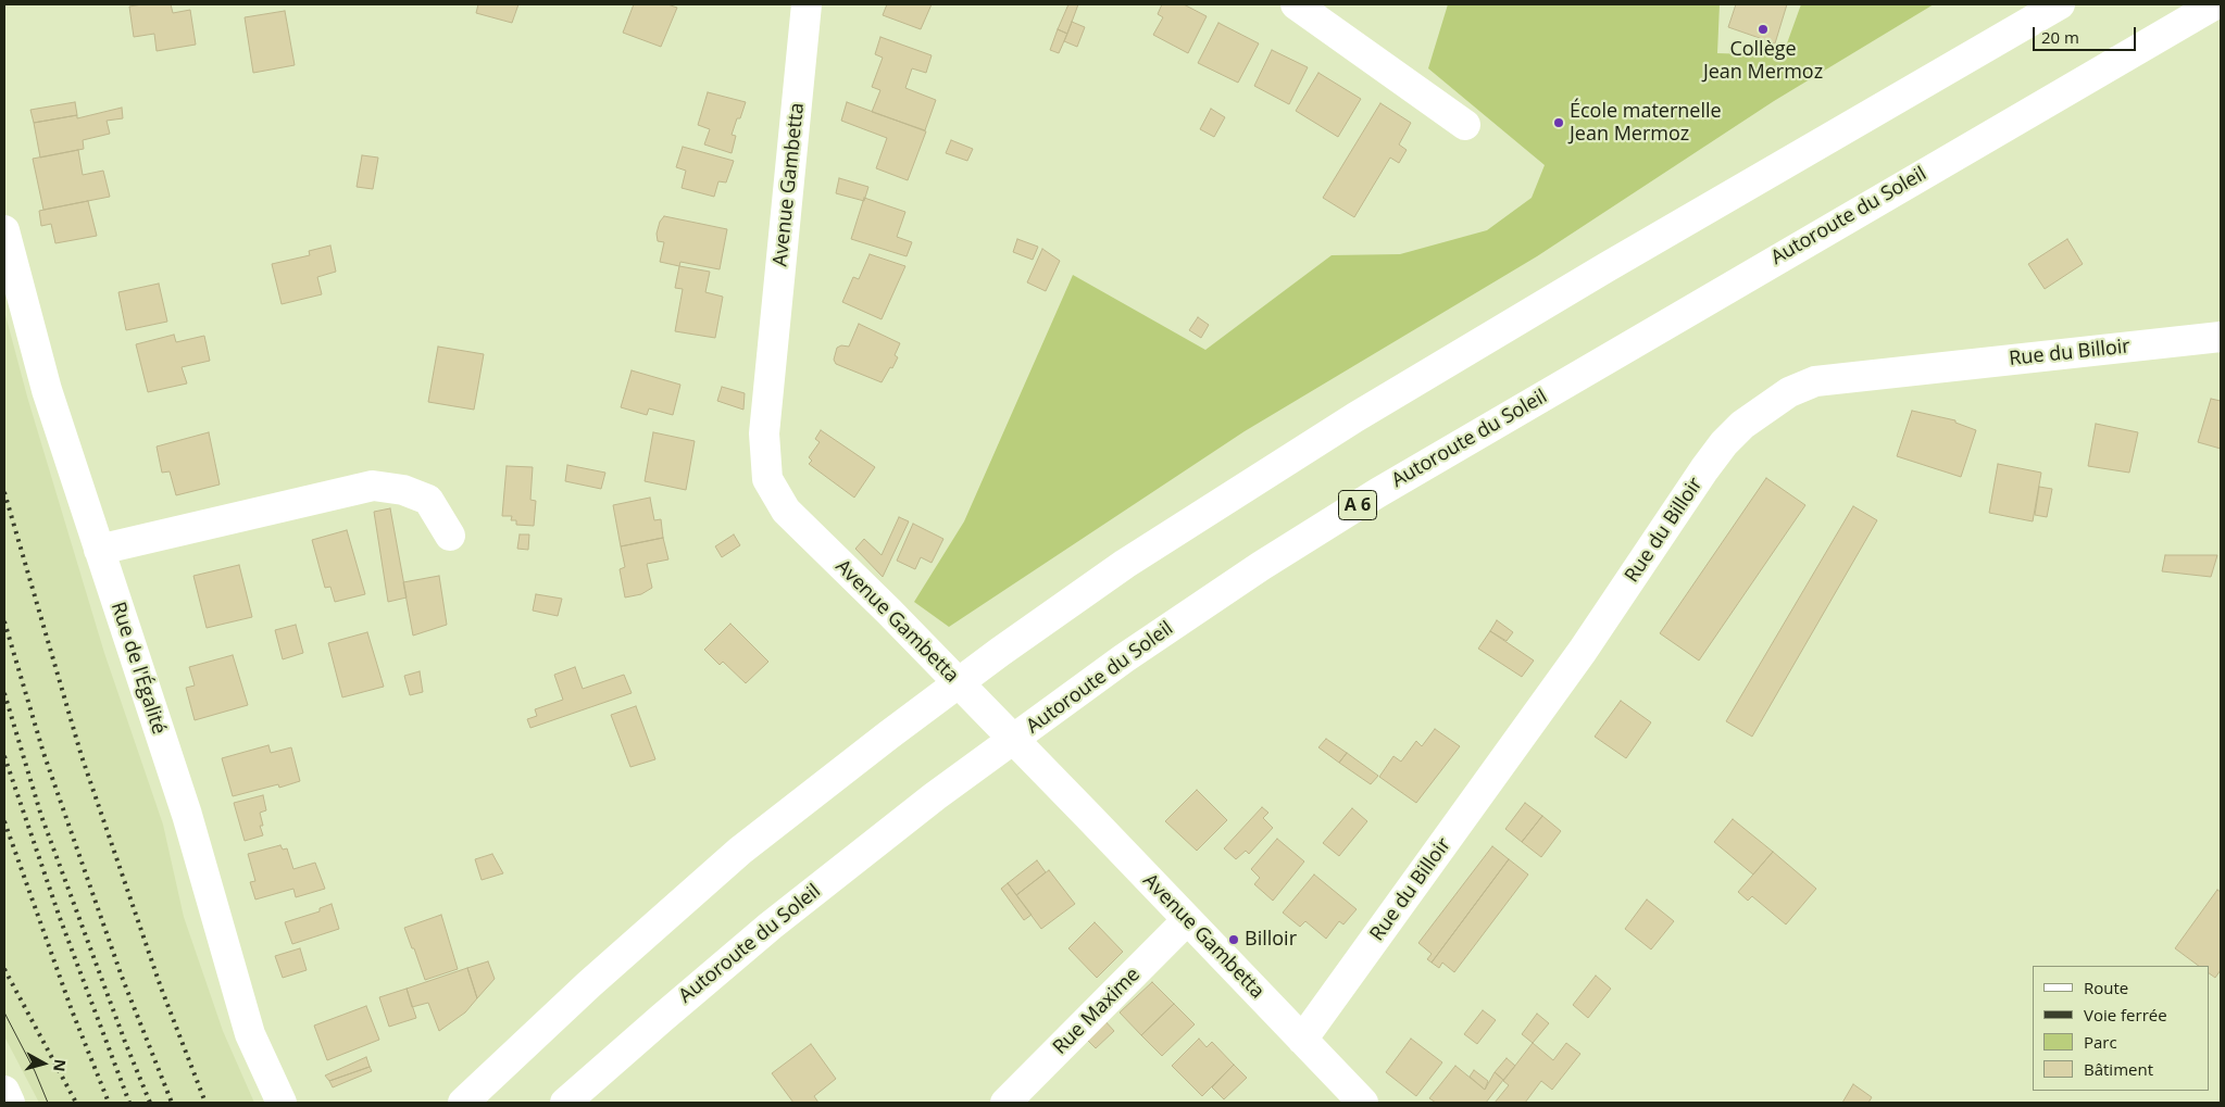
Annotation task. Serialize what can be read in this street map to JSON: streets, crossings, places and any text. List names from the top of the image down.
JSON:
{
  "streets": {
    "main road": [
      "Avenue Gambetta",
      "Autoroute du Soleil",
      "Rue du Billoir",
      "A 6",
      "Rue de l'Égalité",
      "Rue Maxime"
    ]
  },
  "crossings": [
    ["Avenue Gambetta", "Rue du Billoir"],
    ["Avenue Gambetta", "Rue Maxime"]
  ],
  "places": ["Collège Jean Mermoz", "École maternelle Jean Mermoz", "Billoir"],
  "legend": [
    "Route",
    "Voie ferrée",
    "Parc",
    "Bâtiment"
  ],
  "scale_bar": "20 m",
  "north": "right"
}
